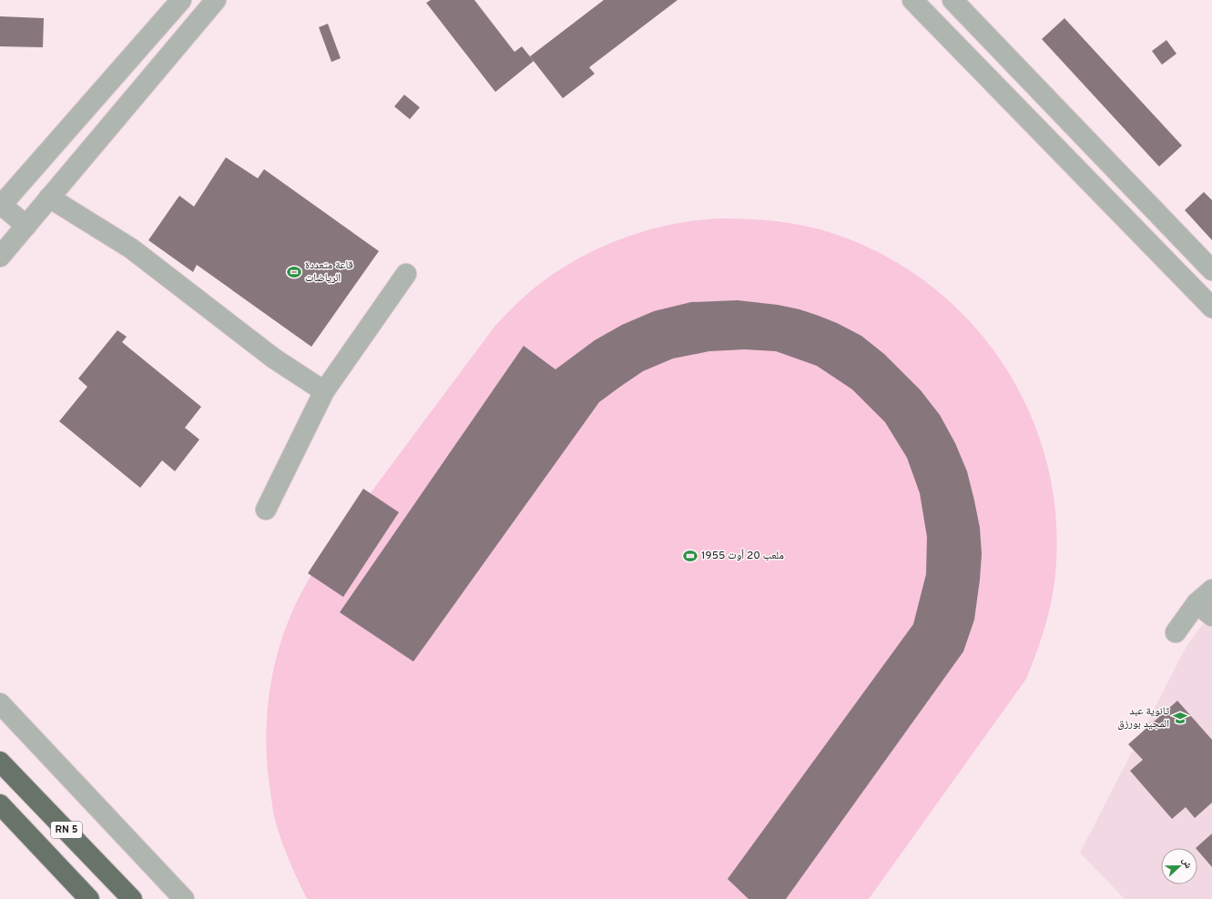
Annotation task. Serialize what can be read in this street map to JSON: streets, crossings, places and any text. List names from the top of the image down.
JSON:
{
  "streets": {
    "highway": ["RN 5"]
  },
  "places": {
    "sports": ["قاعة متعددة الرياضات", "ملعب 20 أوت 1955"],
    "school or university": ["ثانوية عبد المجيد بورزق"]
  },
  "north": "right"
}
